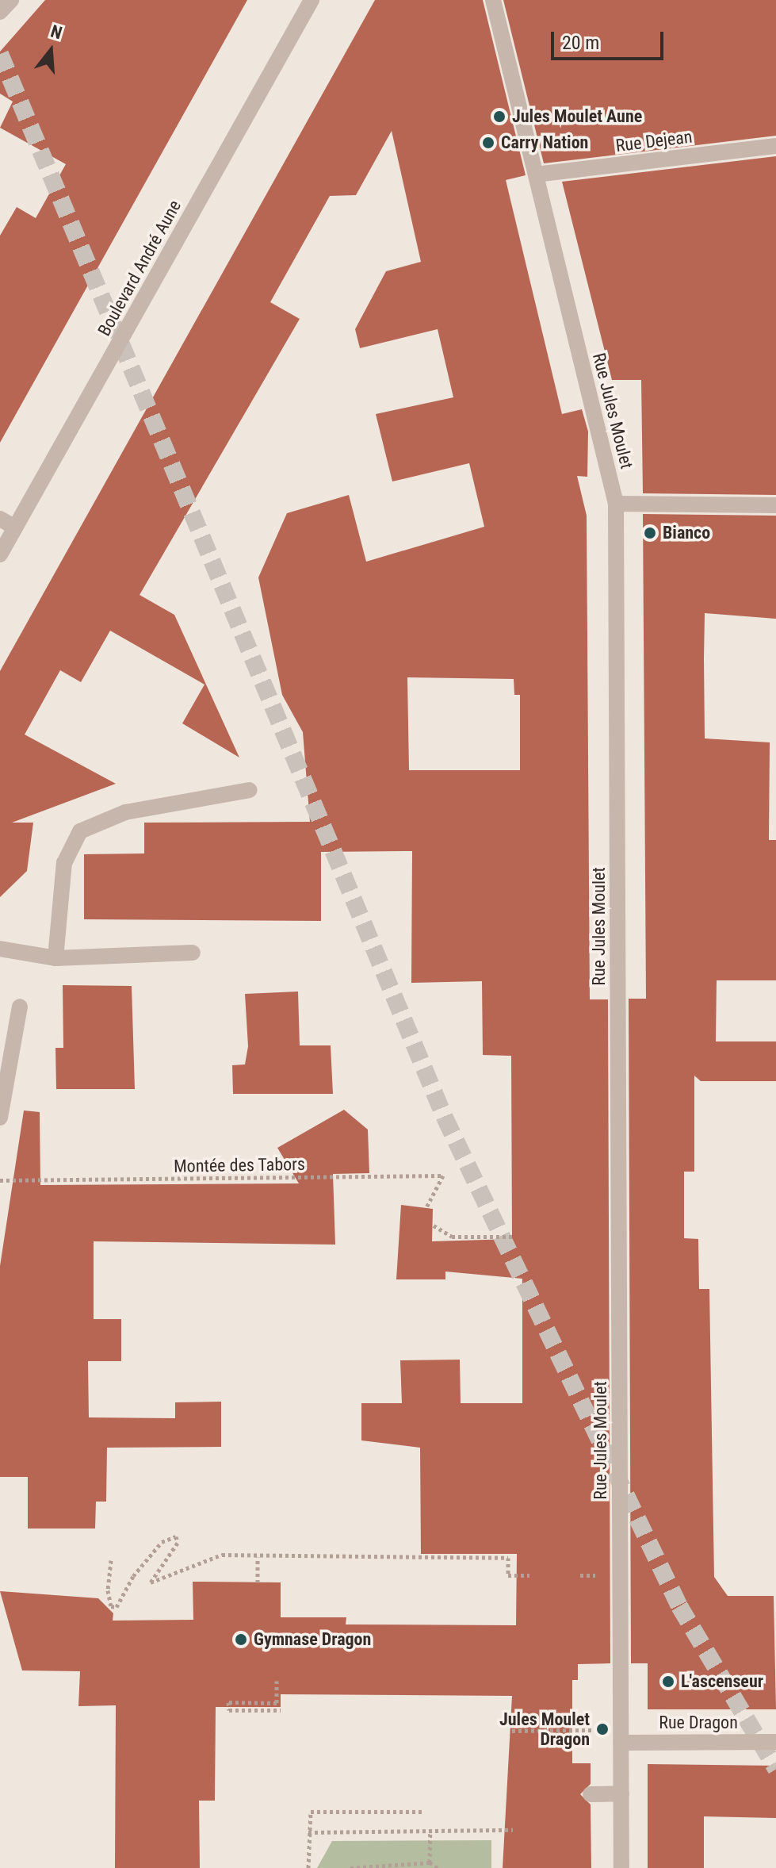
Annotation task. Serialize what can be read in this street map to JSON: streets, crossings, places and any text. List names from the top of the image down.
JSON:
{
  "streets": {
    "street": [
      "Rue Dejean",
      "Boulevard André Aune",
      "Rue Jules Moulet",
      "Rue Dragon"
    ],
    "path": ["Montée des Tabors"]
  },
  "crossings": [
    ["Rue Dejean", "Rue Jules Moulet"],
    ["Rue Jules Moulet", "Rue Dragon"]
  ],
  "places": [
    "Jules Moulet Aune",
    "Carry Nation",
    "Bianco",
    "Gymnase Dragon",
    "L'ascenseur",
    "Jules Moulet Dragon"
  ],
  "scale_bar": "20 m",
  "north": "top"
}
